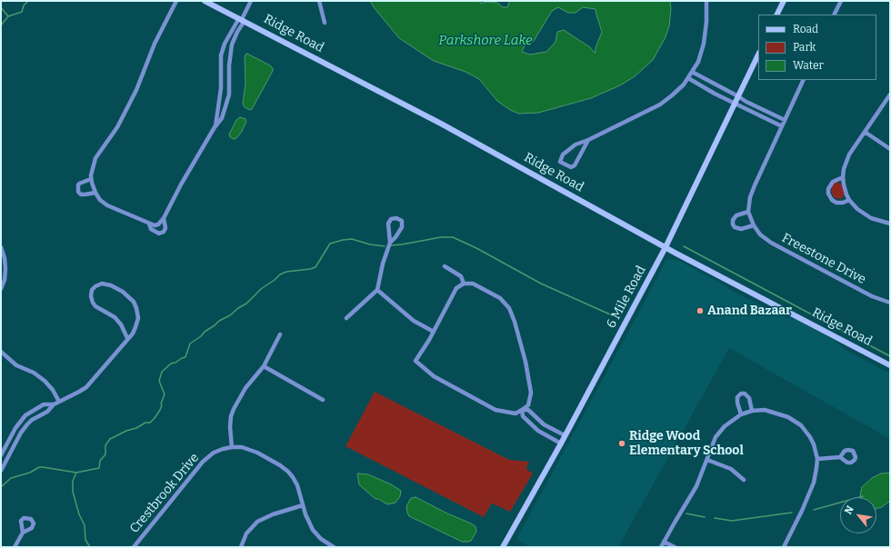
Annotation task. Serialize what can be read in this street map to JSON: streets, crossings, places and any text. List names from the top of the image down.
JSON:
{
  "streets": {
    "street": [
      "Ridge Road",
      "Freestone Drive",
      "6 Mile Road",
      "Crestbrook Drive"
    ]
  },
  "crossings": [
    ["Ridge Road", "6 Mile Road"]
  ],
  "water": ["Parkshore Lake"],
  "places": ["Anand Bazaar", "Ridge Wood Elementary School"],
  "legend": ["Road", "Park", "Water"],
  "north": "top left"
}
